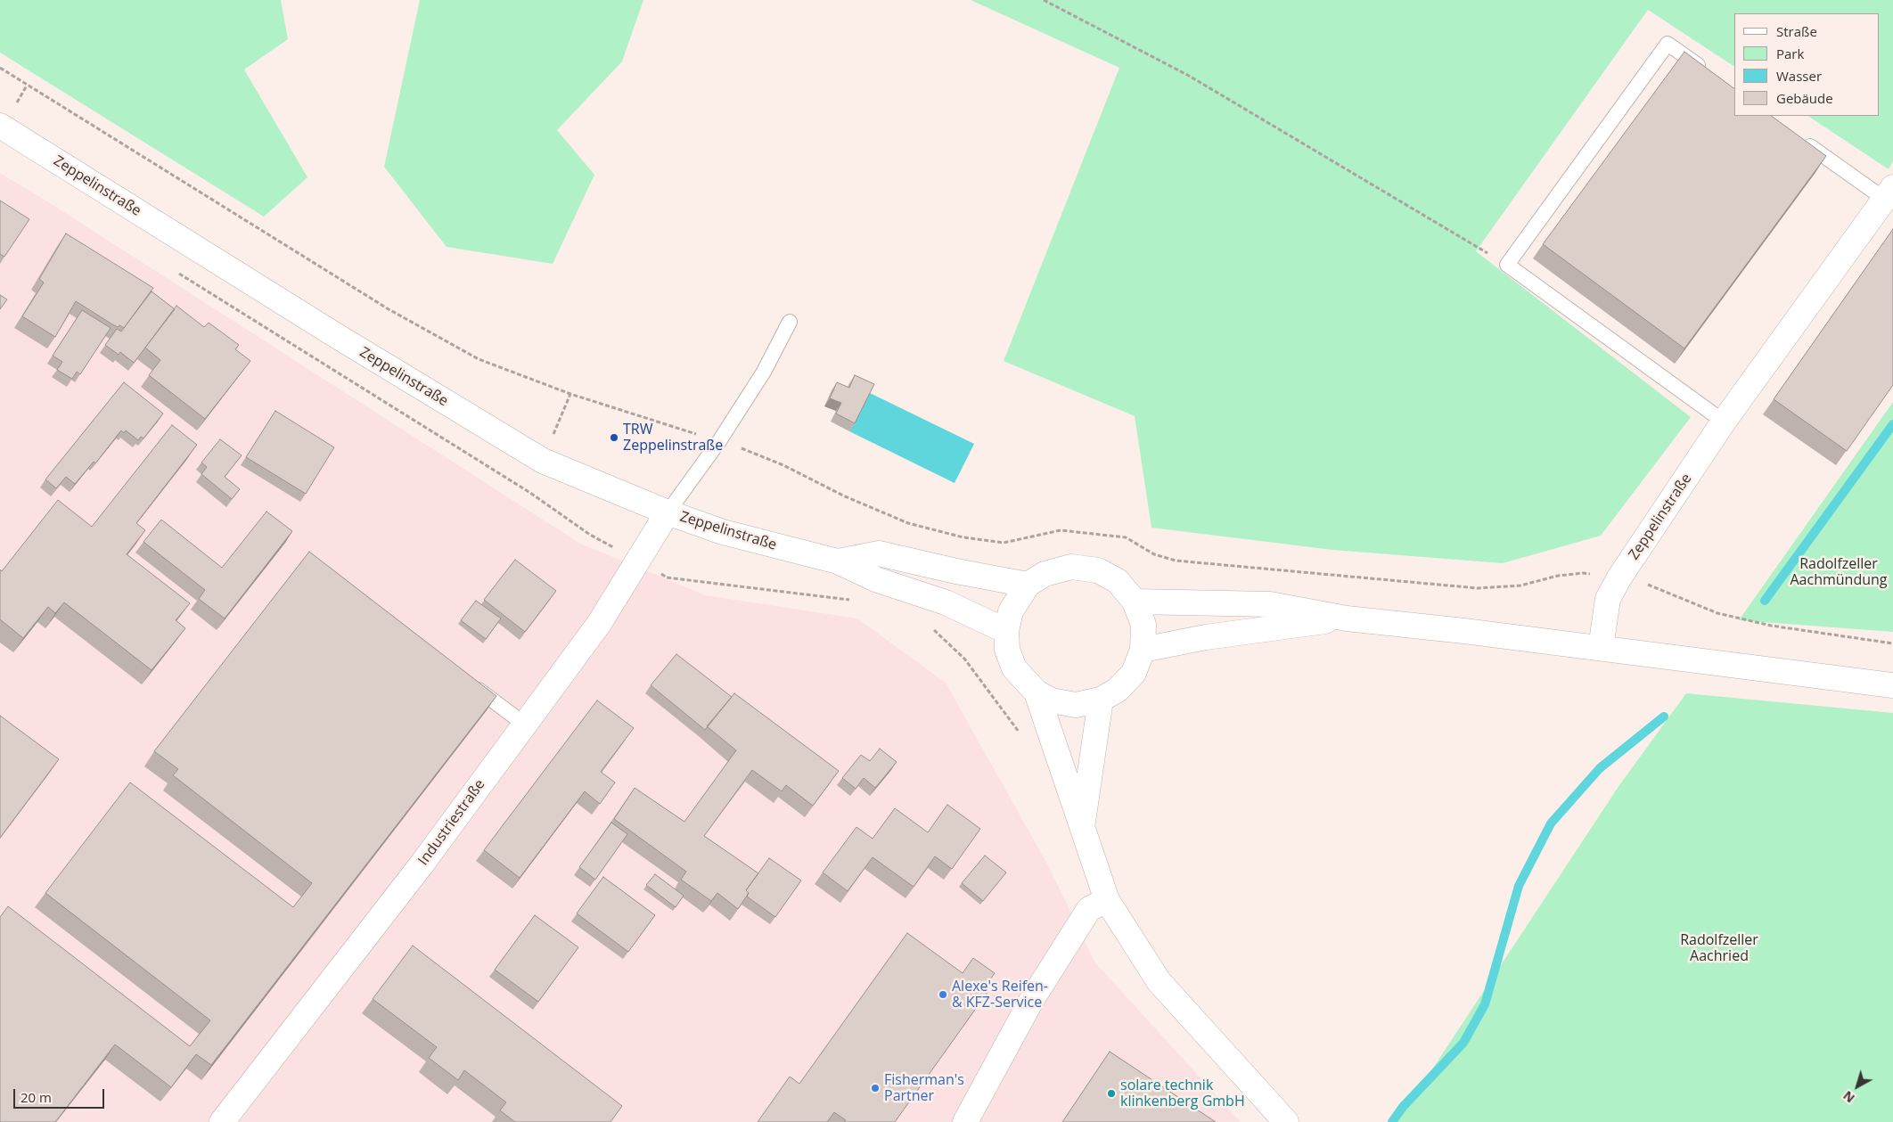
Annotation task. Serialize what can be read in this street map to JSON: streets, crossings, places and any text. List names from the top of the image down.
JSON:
{
  "streets": {
    "main road": ["Zeppelinstraße", "Industriestraße"]
  },
  "crossings": [
    ["Zeppelinstraße", "Industriestraße"]
  ],
  "parks": ["Radolfzeller Aachmündung", "Radolfzeller Aachried"],
  "places": [
    "TRW Zeppelinstraße",
    "Alexe's Reifen- & KFZ-Service",
    "Fisherman's Partner",
    "solare technik klinkenberg GmbH"
  ],
  "legend": [
    "Straße",
    "Park",
    "Wasser",
    "Gebäude"
  ],
  "scale_bar": "20 m",
  "north": "bottom left"
}
